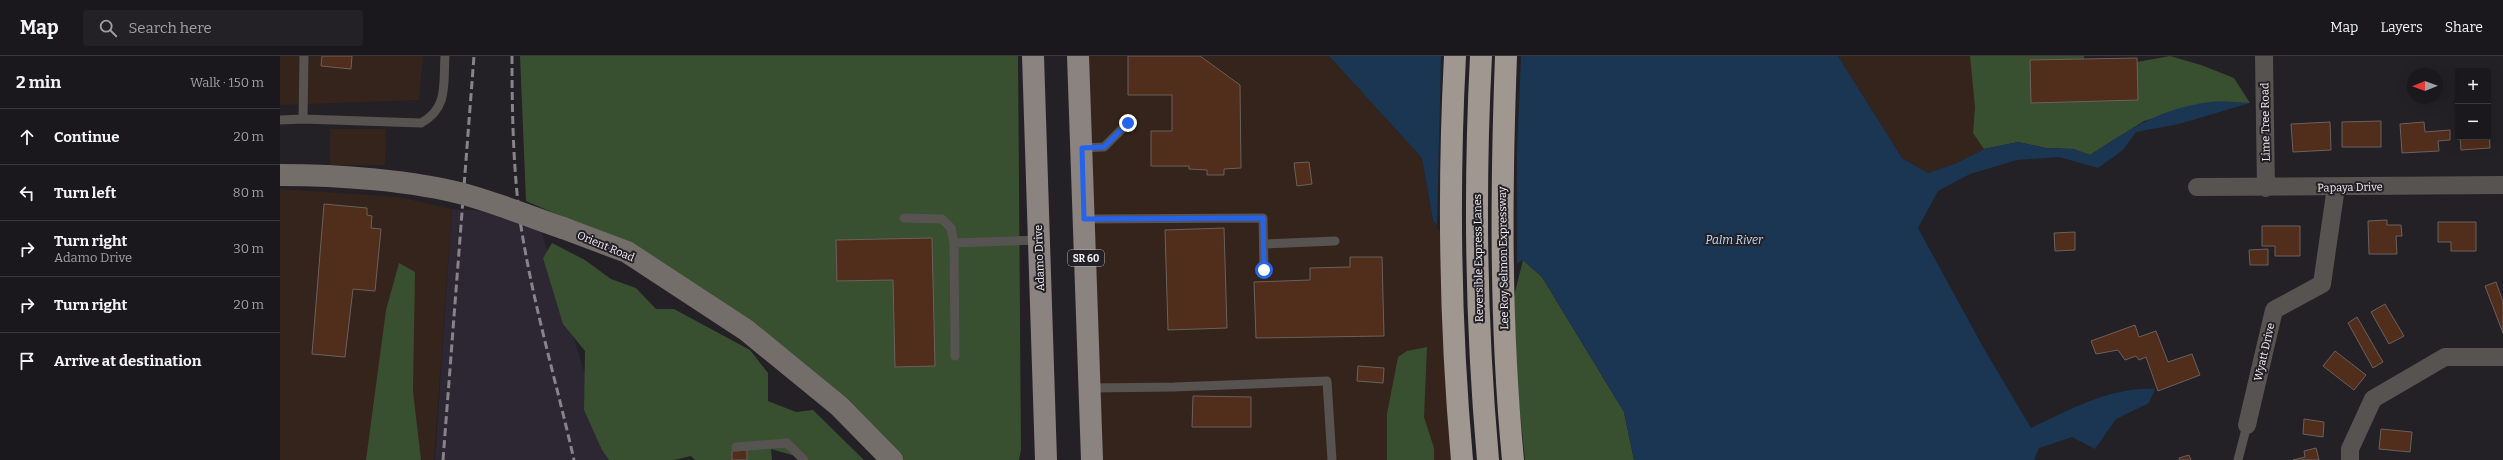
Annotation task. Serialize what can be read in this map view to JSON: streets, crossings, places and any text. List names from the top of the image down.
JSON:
{
  "streets": {
    "highway": ["Reversible Express Lanes", "Lee Roy Selmon Expressway"],
    "main road": ["Adamo Drive", "SR 60"],
    "street": [
      "Lime Tree Road",
      "Papaya Drive",
      "Orient Road",
      "Wyatt Drive"
    ]
  },
  "crossings": [
    ["Lime Tree Road", "Papaya Drive"],
    ["Papaya Drive", "Wyatt Drive"]
  ],
  "water": ["Palm River"],
  "north": "left",
  "page": {
    "header": "Map",
    "search": "Search here",
    "nav": ["Map", "Layers", "Share"],
    "heading": ["2 min", "Walk · 150 m"],
    "map_buttons": ["+", "−"],
    "list": [
      ["Continue", "20 m"],
      ["Turn left", "80 m"],
      ["Turn right", "Adamo Drive", "30 m"],
      ["Turn right", "20 m"],
      "Arrive at destination"
    ]
  }
}
